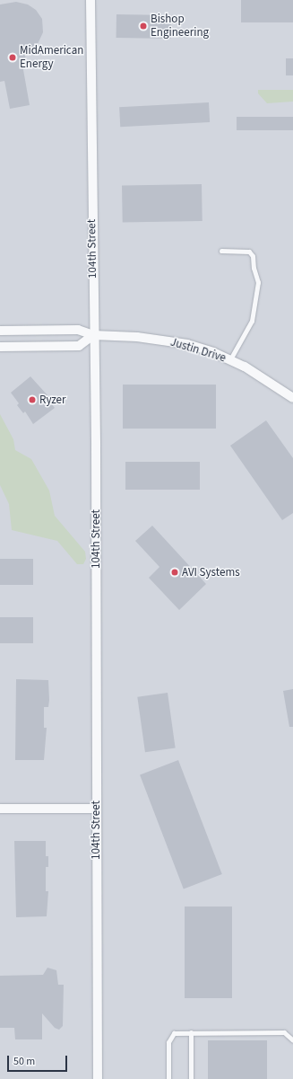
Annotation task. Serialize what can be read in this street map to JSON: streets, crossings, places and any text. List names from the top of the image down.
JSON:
{
  "streets": {
    "street": ["104th Street", "Justin Drive"]
  },
  "crossings": [
    ["104th Street", "Justin Drive"]
  ],
  "places": [
    "Bishop Engineering",
    "MidAmerican Energy",
    "Ryzer",
    "AVI Systems"
  ],
  "scale_bar": "50 m"
}
